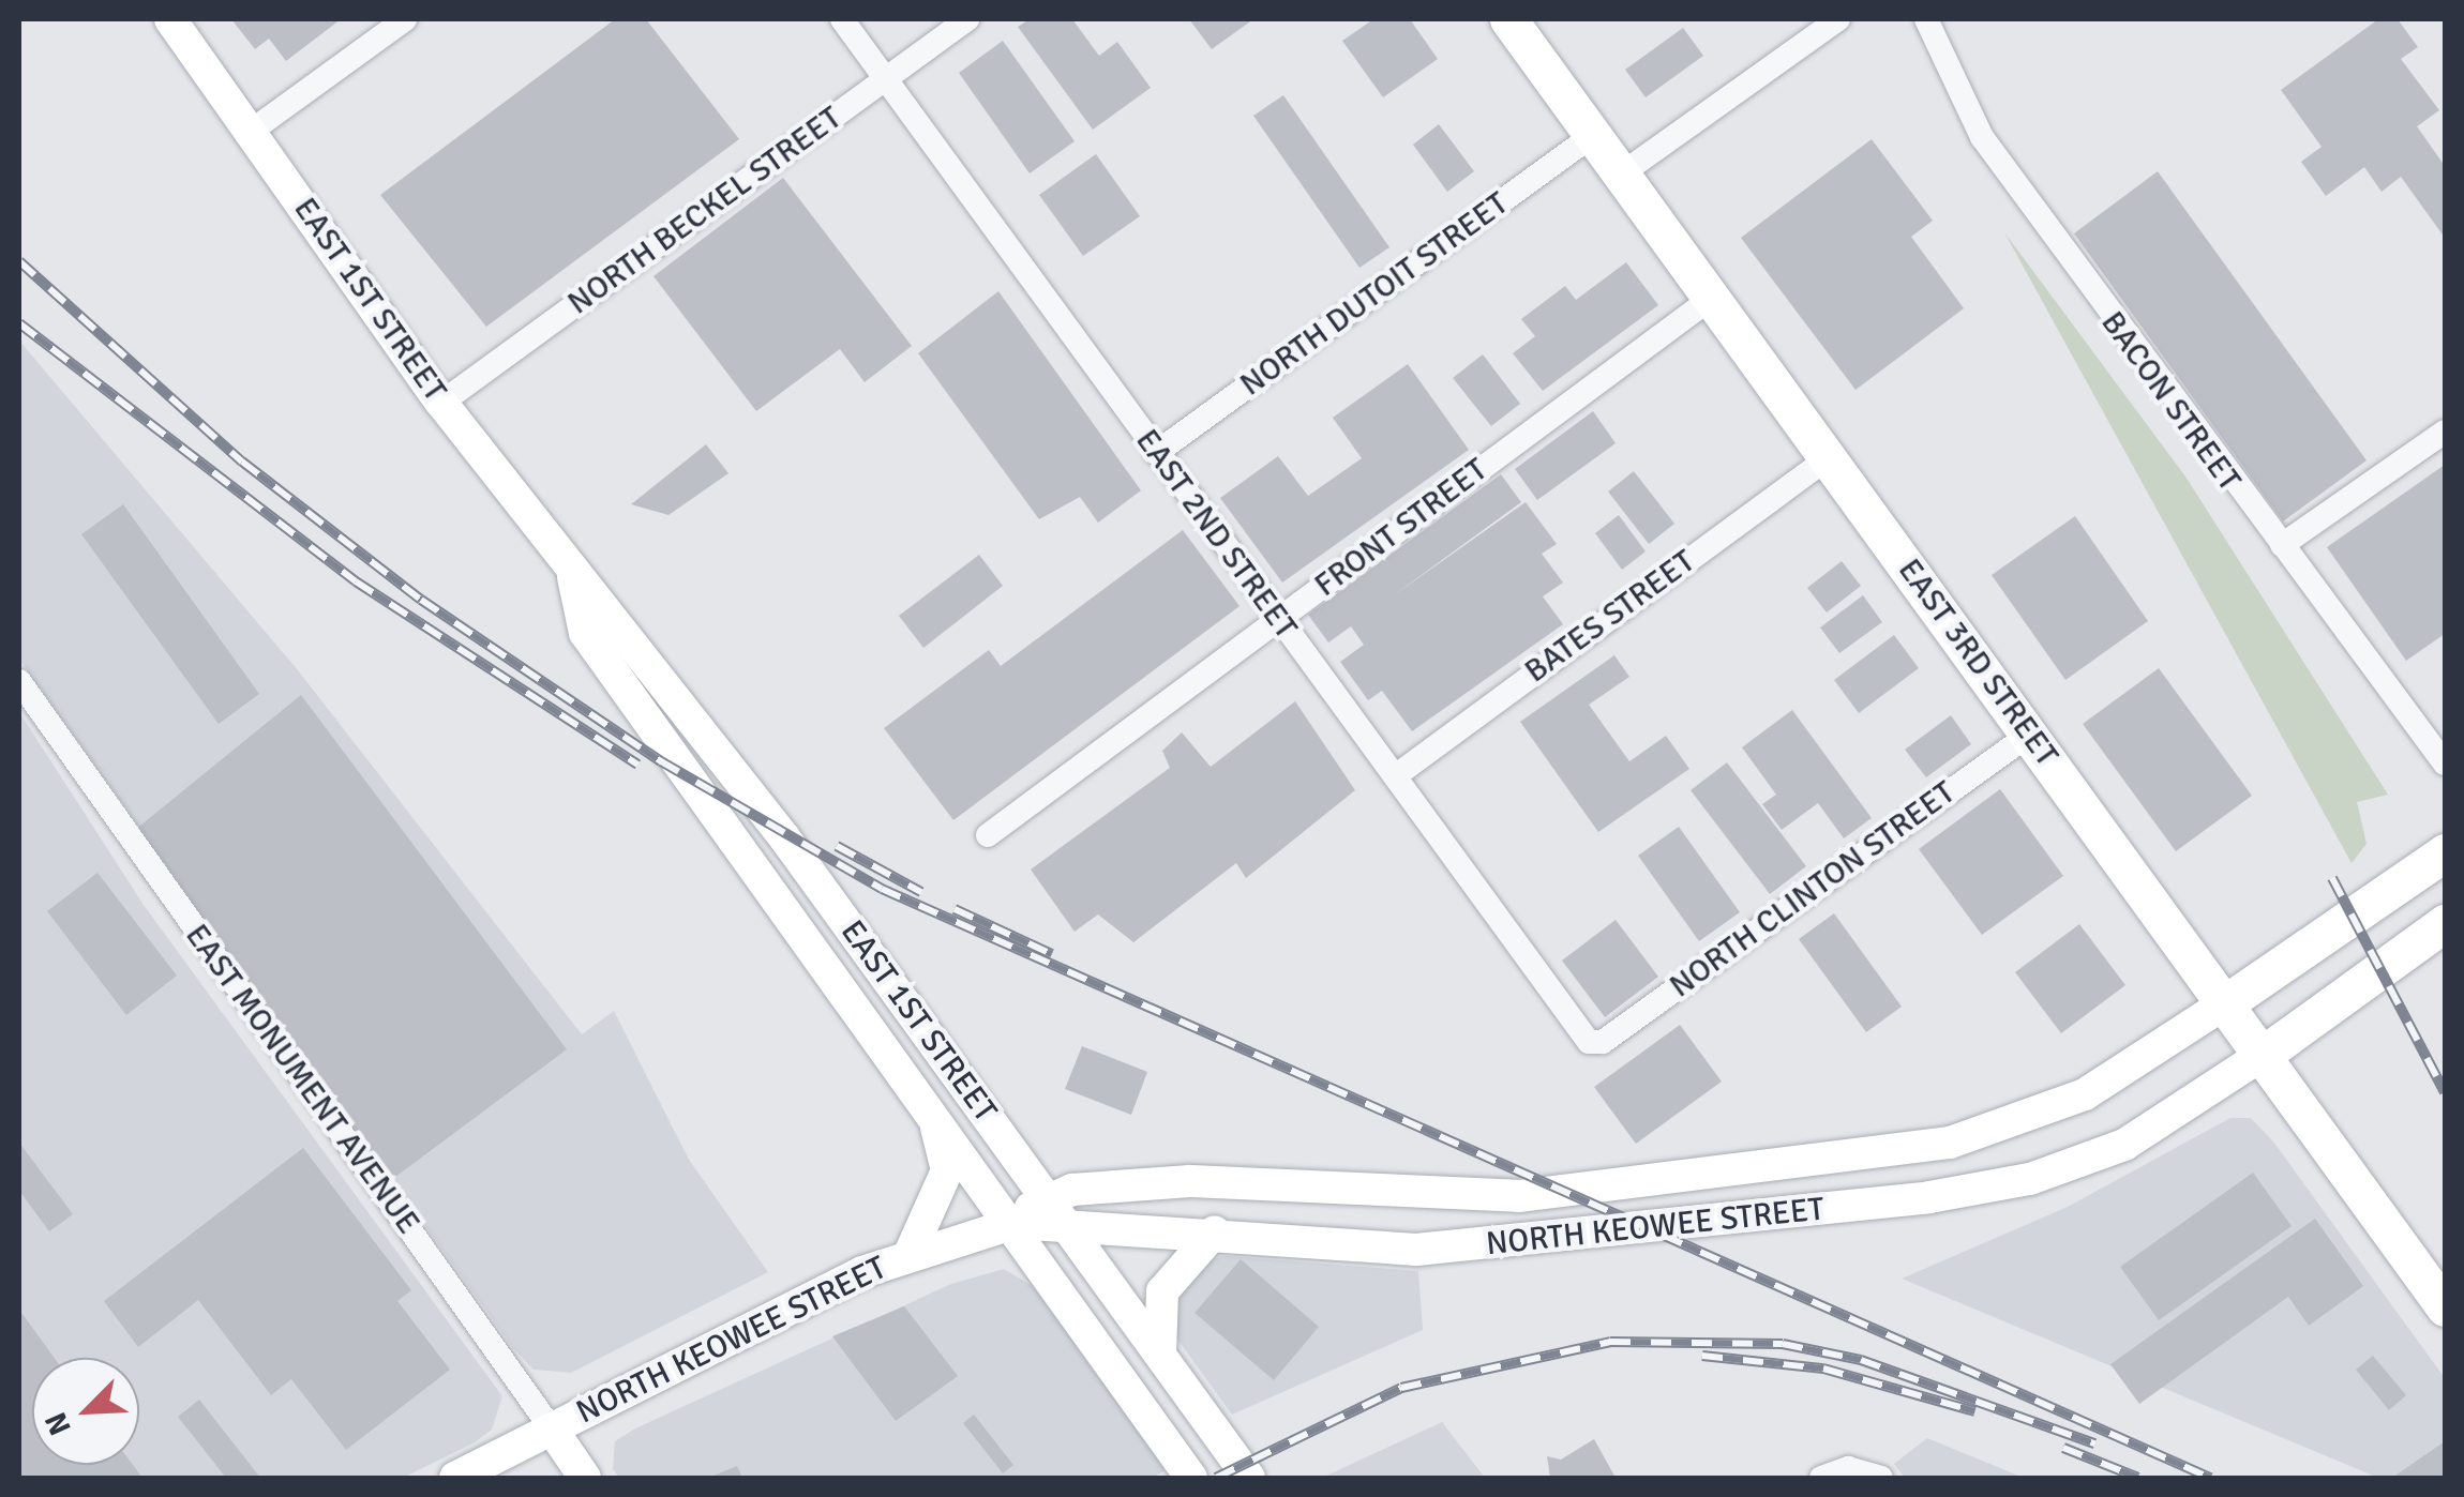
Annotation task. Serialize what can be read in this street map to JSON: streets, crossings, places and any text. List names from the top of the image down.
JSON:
{
  "streets": {
    "main road": [
      "EAST 1ST STREET",
      "EAST 3RD STREET",
      "EAST MONUMENT AVENUE",
      "NORTH KEOWEE STREET"
    ],
    "street": [
      "NORTH BECKEL STREET",
      "NORTH DUTOIT STREET",
      "BACON STREET",
      "FRONT STREET",
      "EAST 2ND STREET",
      "BATES STREET",
      "NORTH CLINTON STREET"
    ]
  },
  "crossings": [
    ["NORTH BECKEL STREET", "EAST 1ST STREET"],
    ["NORTH BECKEL STREET", "EAST 2ND STREET"],
    ["NORTH DUTOIT STREET", "EAST 2ND STREET"],
    ["NORTH DUTOIT STREET", "EAST 3RD STREET"],
    ["EAST 1ST STREET", "NORTH KEOWEE STREET"],
    ["FRONT STREET", "EAST 2ND STREET"],
    ["FRONT STREET", "EAST 3RD STREET"],
    ["EAST 2ND STREET", "BATES STREET"],
    ["EAST 2ND STREET", "NORTH CLINTON STREET"],
    ["BATES STREET", "EAST 3RD STREET"],
    ["EAST 3RD STREET", "NORTH CLINTON STREET"],
    ["EAST 3RD STREET", "NORTH KEOWEE STREET"],
    ["EAST MONUMENT AVENUE", "NORTH KEOWEE STREET"]
  ],
  "north": "bottom left"
}
